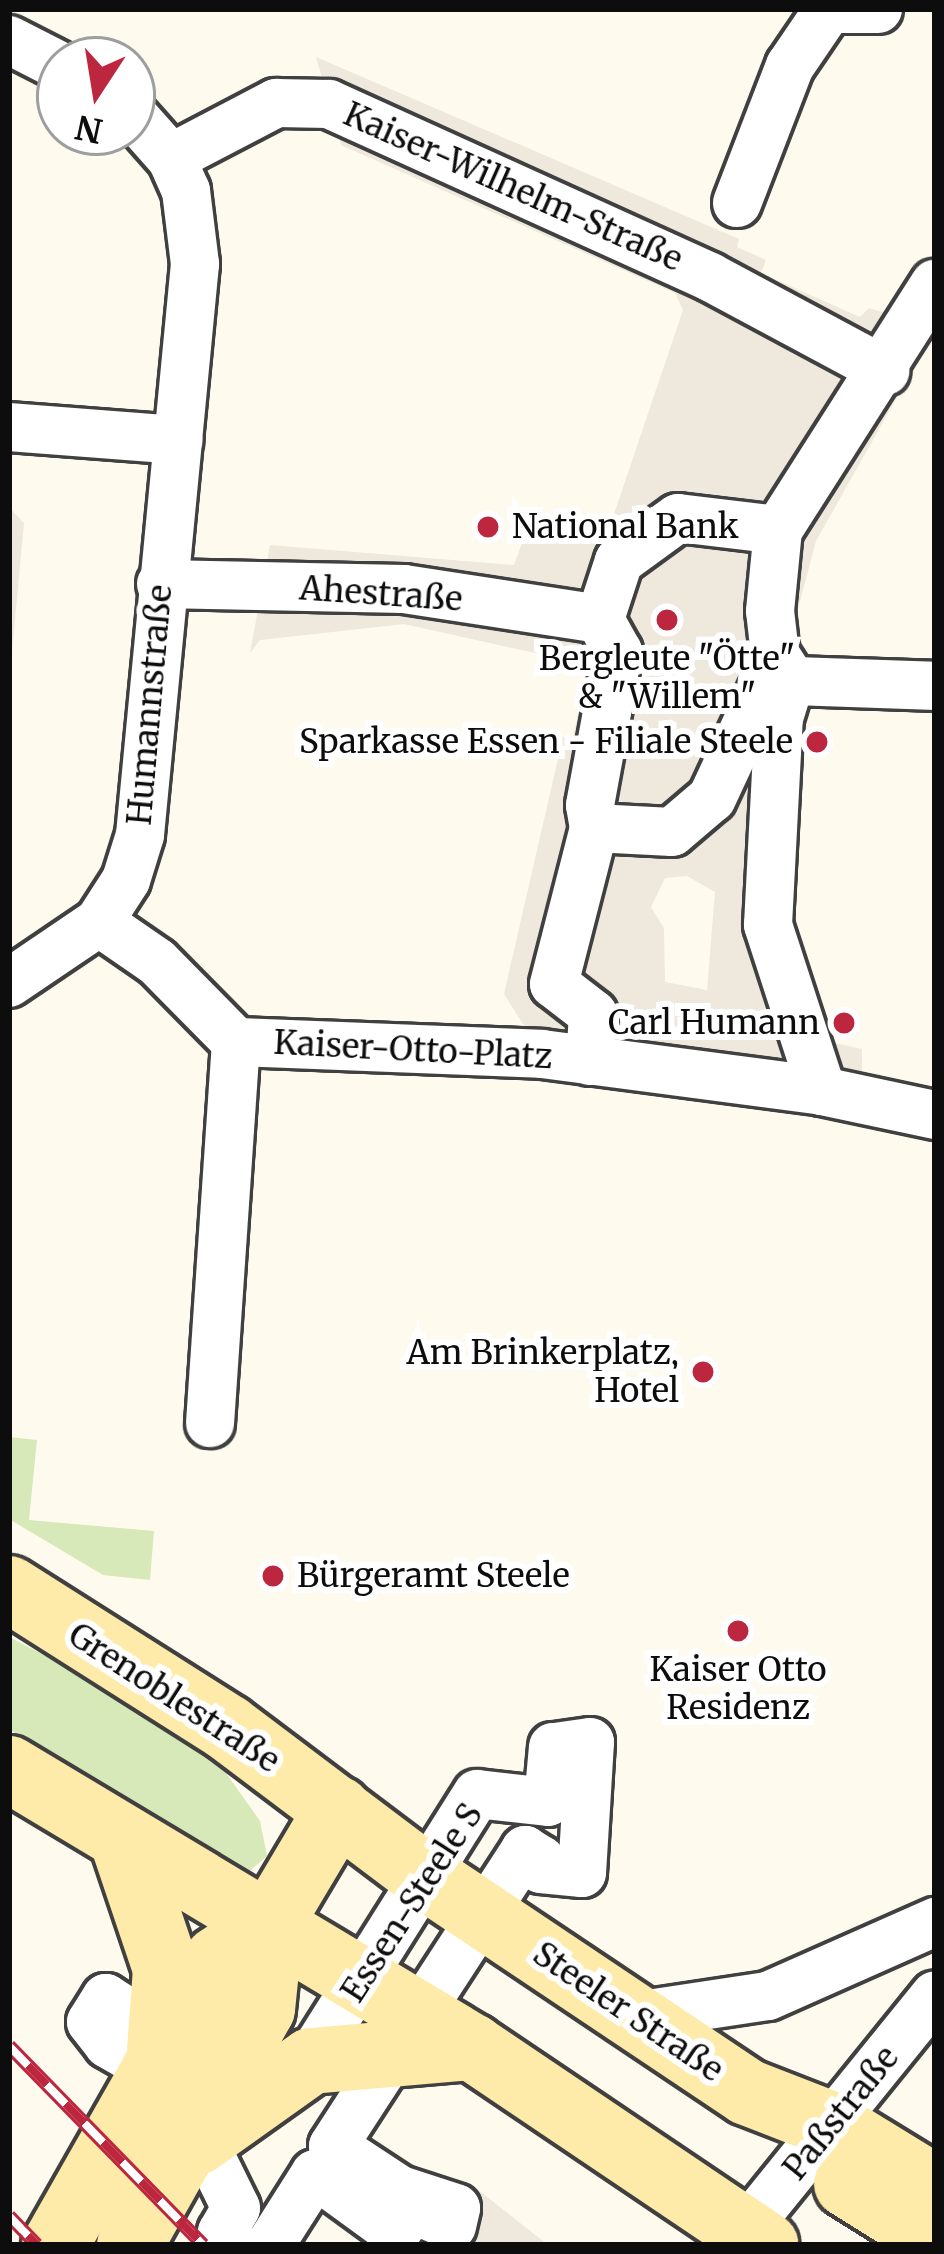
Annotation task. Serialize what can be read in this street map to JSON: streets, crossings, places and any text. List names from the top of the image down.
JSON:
{
  "streets": {
    "main road": ["Grenoblestraße", "Steeler Straße"],
    "street": [
      "Kaiser-Wilhelm-Straße",
      "Ahestraße",
      "Humannstraße",
      "Kaiser-Otto-Platz",
      "Essen-Steele S",
      "Paßstraße"
    ]
  },
  "crossings": [
    ["Kaiser-Wilhelm-Straße", "Humannstraße"],
    ["Ahestraße", "Humannstraße"],
    ["Ahestraße", "Kaiser-Otto-Platz"],
    ["Grenoblestraße", "Steeler Straße"],
    ["Steeler Straße", "Paßstraße"]
  ],
  "places": [
    "National Bank",
    "Bergleute \"Ötte\" & \"Willem\"",
    "Sparkasse Essen - Filiale Steele",
    "Carl Humann",
    "Am Brinkerplatz, Hotel",
    "Bürgeramt Steele",
    "Kaiser Otto Residenz"
  ],
  "north": "bottom"
}
